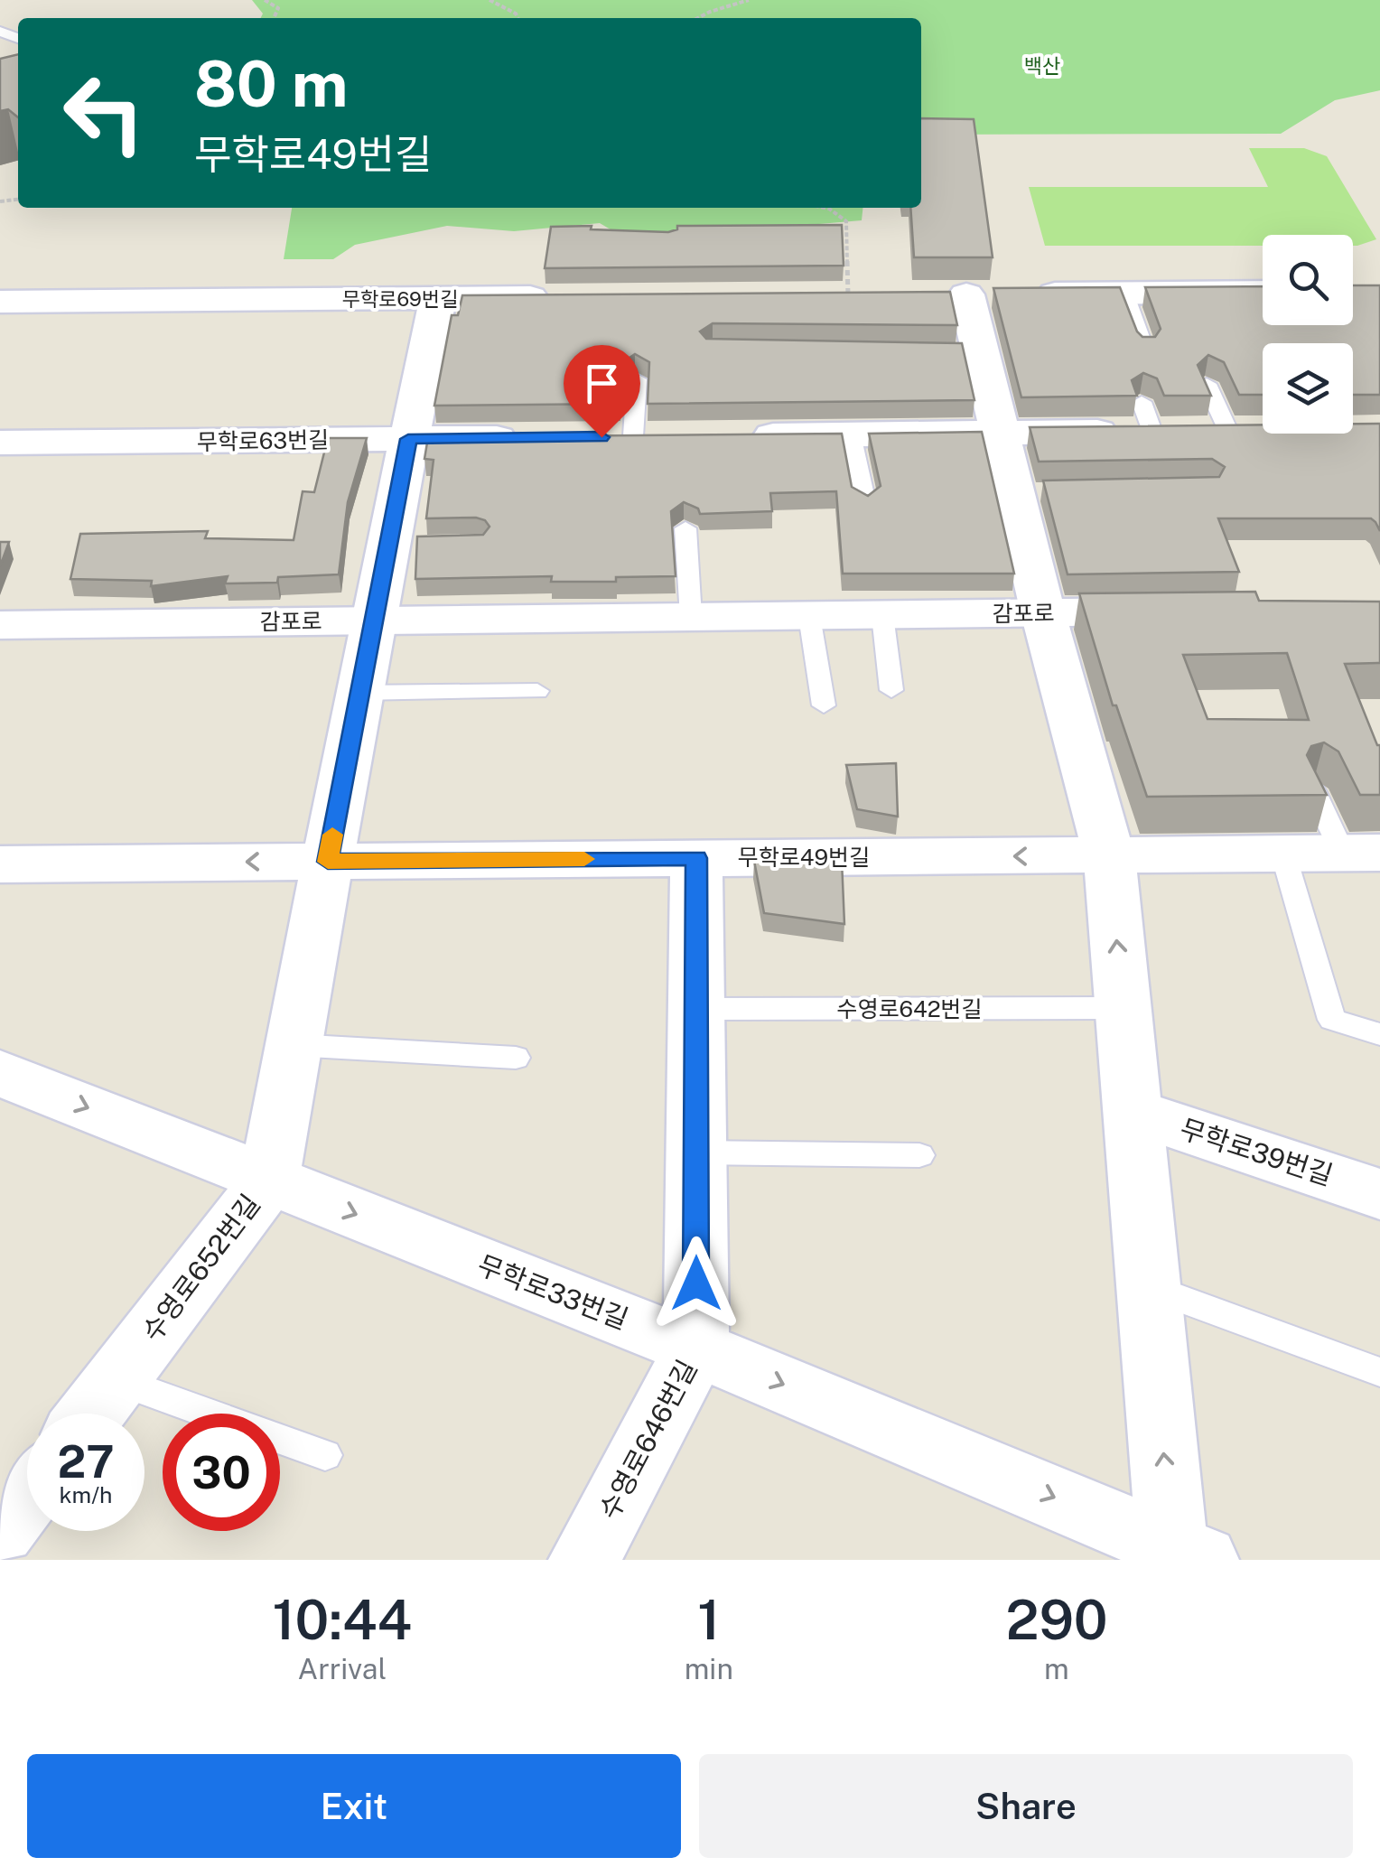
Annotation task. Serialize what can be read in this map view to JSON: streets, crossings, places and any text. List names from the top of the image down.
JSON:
{
  "streets": {
    "street": [
      "무학로69번길",
      "무학로63번길",
      "감포로",
      "무학로49번길",
      "무학로39번길",
      "수영로652번길",
      "무학로33번길",
      "수영로646번길"
    ],
    "lane": ["수영로642번길"]
  },
  "crossings": [
    ["무학로69번길", "수영로652번길"],
    ["무학로63번길", "수영로652번길"],
    ["감포로", "수영로652번길"],
    ["무학로49번길", "수영로652번길"],
    ["무학로49번길", "수영로646번길"],
    ["수영로642번길", "수영로646번길"],
    ["수영로652번길", "무학로33번길"],
    ["무학로33번길", "수영로646번길"]
  ],
  "one_way": ["무학로33번길"],
  "parks": ["백산"],
  "page": {
    "turn": ["80 m", "무학로49번길"],
    "speed": "27 km/h",
    "limit": "30",
    "eta": [
      "10:44",
      "Arrival",
      "1",
      "min",
      "290",
      "m"
    ],
    "buttons": ["Exit", "Share"]
  }
}
